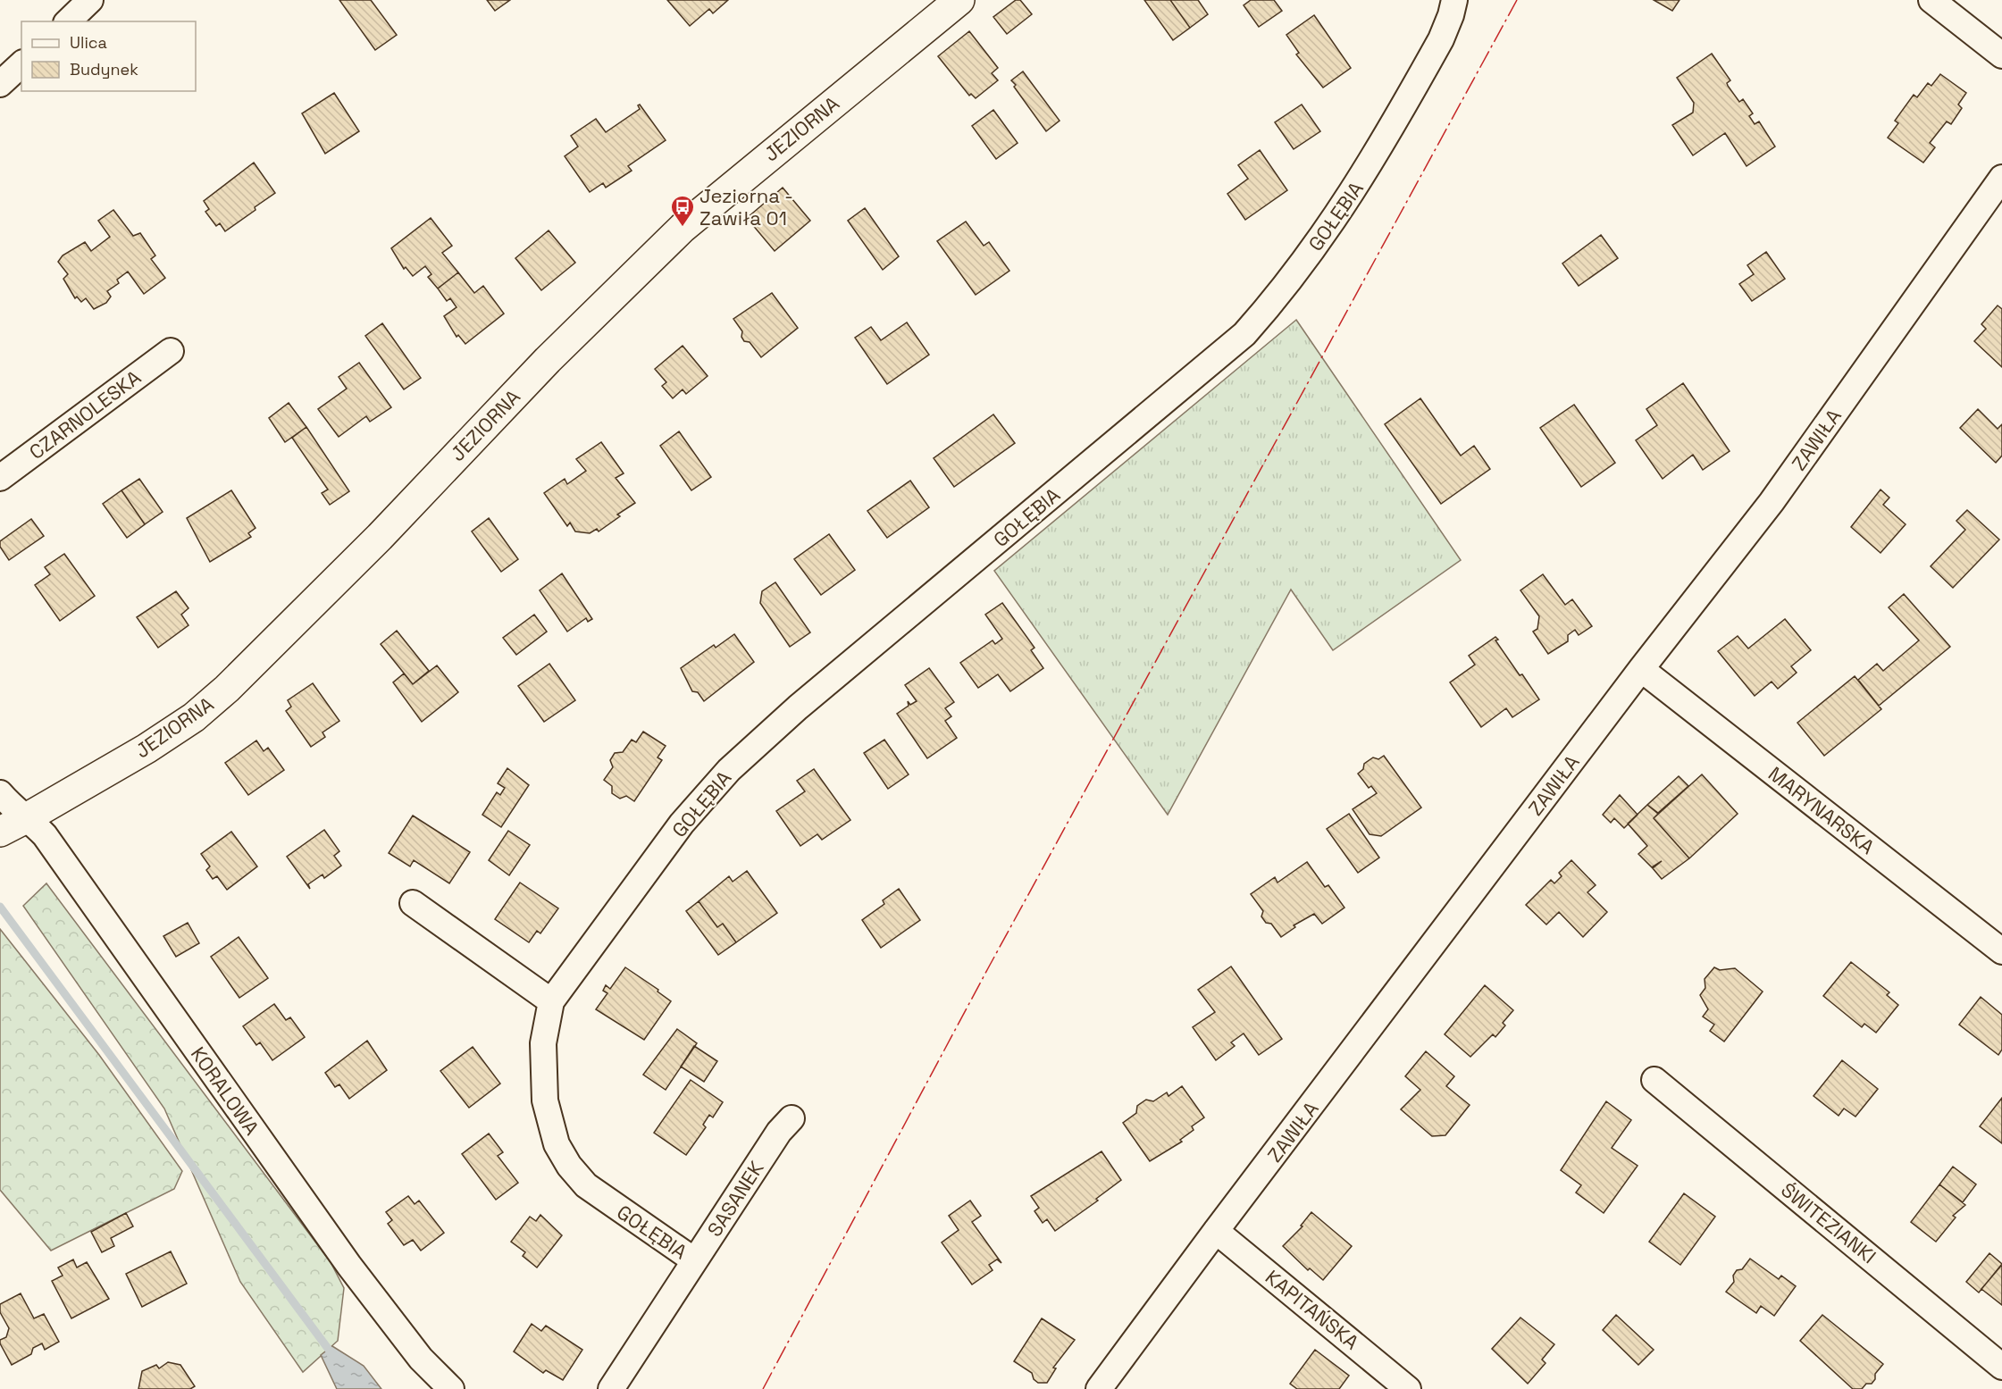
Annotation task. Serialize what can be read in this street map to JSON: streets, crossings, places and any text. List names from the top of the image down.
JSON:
{
  "streets": {
    "street": [
      "JEZIORNA",
      "GOŁĘBIA",
      "CZARNOLESKA",
      "ZAWIŁA",
      "MARYNARSKA",
      "KORALOWA",
      "SASANEK",
      "ŚWITEZIANKI",
      "KAPITAŃSKA"
    ]
  },
  "crossings": [
    ["JEZIORNA", "KORALOWA"],
    ["GOŁĘBIA", "SASANEK"],
    ["ZAWIŁA", "MARYNARSKA"],
    ["ZAWIŁA", "KAPITAŃSKA"]
  ],
  "places": {
    "bus stop": ["Jeziorna - Zawiła 01"]
  },
  "legend": ["Ulica", "Budynek"]
}
